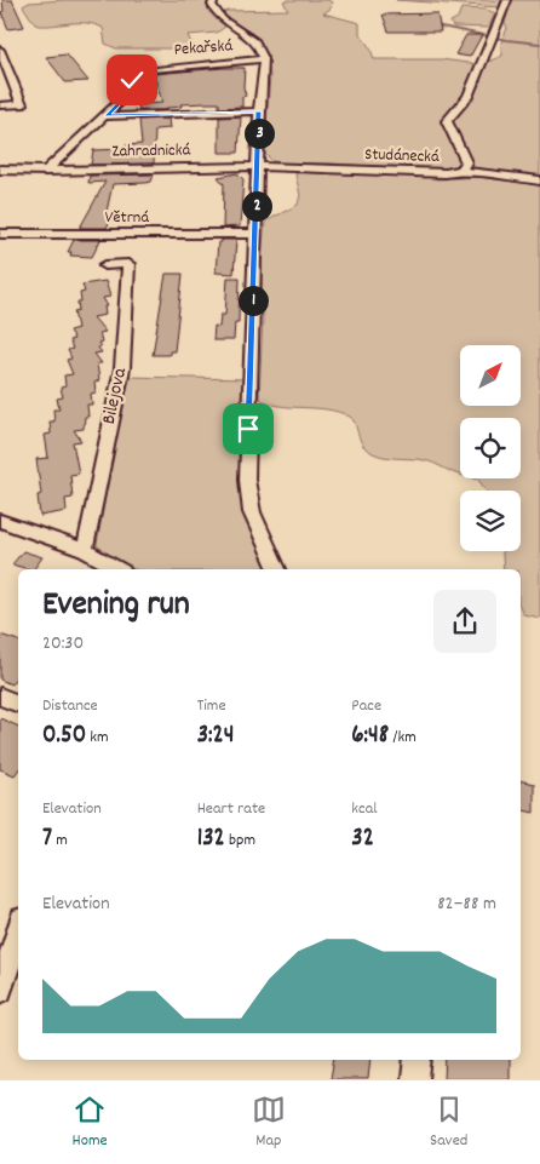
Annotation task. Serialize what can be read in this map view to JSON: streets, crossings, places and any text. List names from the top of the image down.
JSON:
{
  "streets": {
    "street": [
      "Pekařská",
      "Zahradnická",
      "Studánecká",
      "Větrná",
      "Bilejova"
    ]
  },
  "crossings": [
    ["Pekařská", "Zahradnická"],
    ["Zahradnická", "Studánecká"]
  ],
  "north": "top right",
  "page": {
    "pins": ["3", "2", "1"],
    "heading": ["Evening run", "20:30"],
    "stats": [
      ["Distance", "0.50 km"],
      ["Time", "3:24"],
      ["Pace", "6:48 /km"],
      ["Elevation", "7 m"],
      ["Heart rate", "132 bpm"],
      ["kcal", "32"]
    ],
    "chart": ["Elevation", "82–88 m"],
    "tabs": ["Home", "Map", "Saved"]
  }
}
